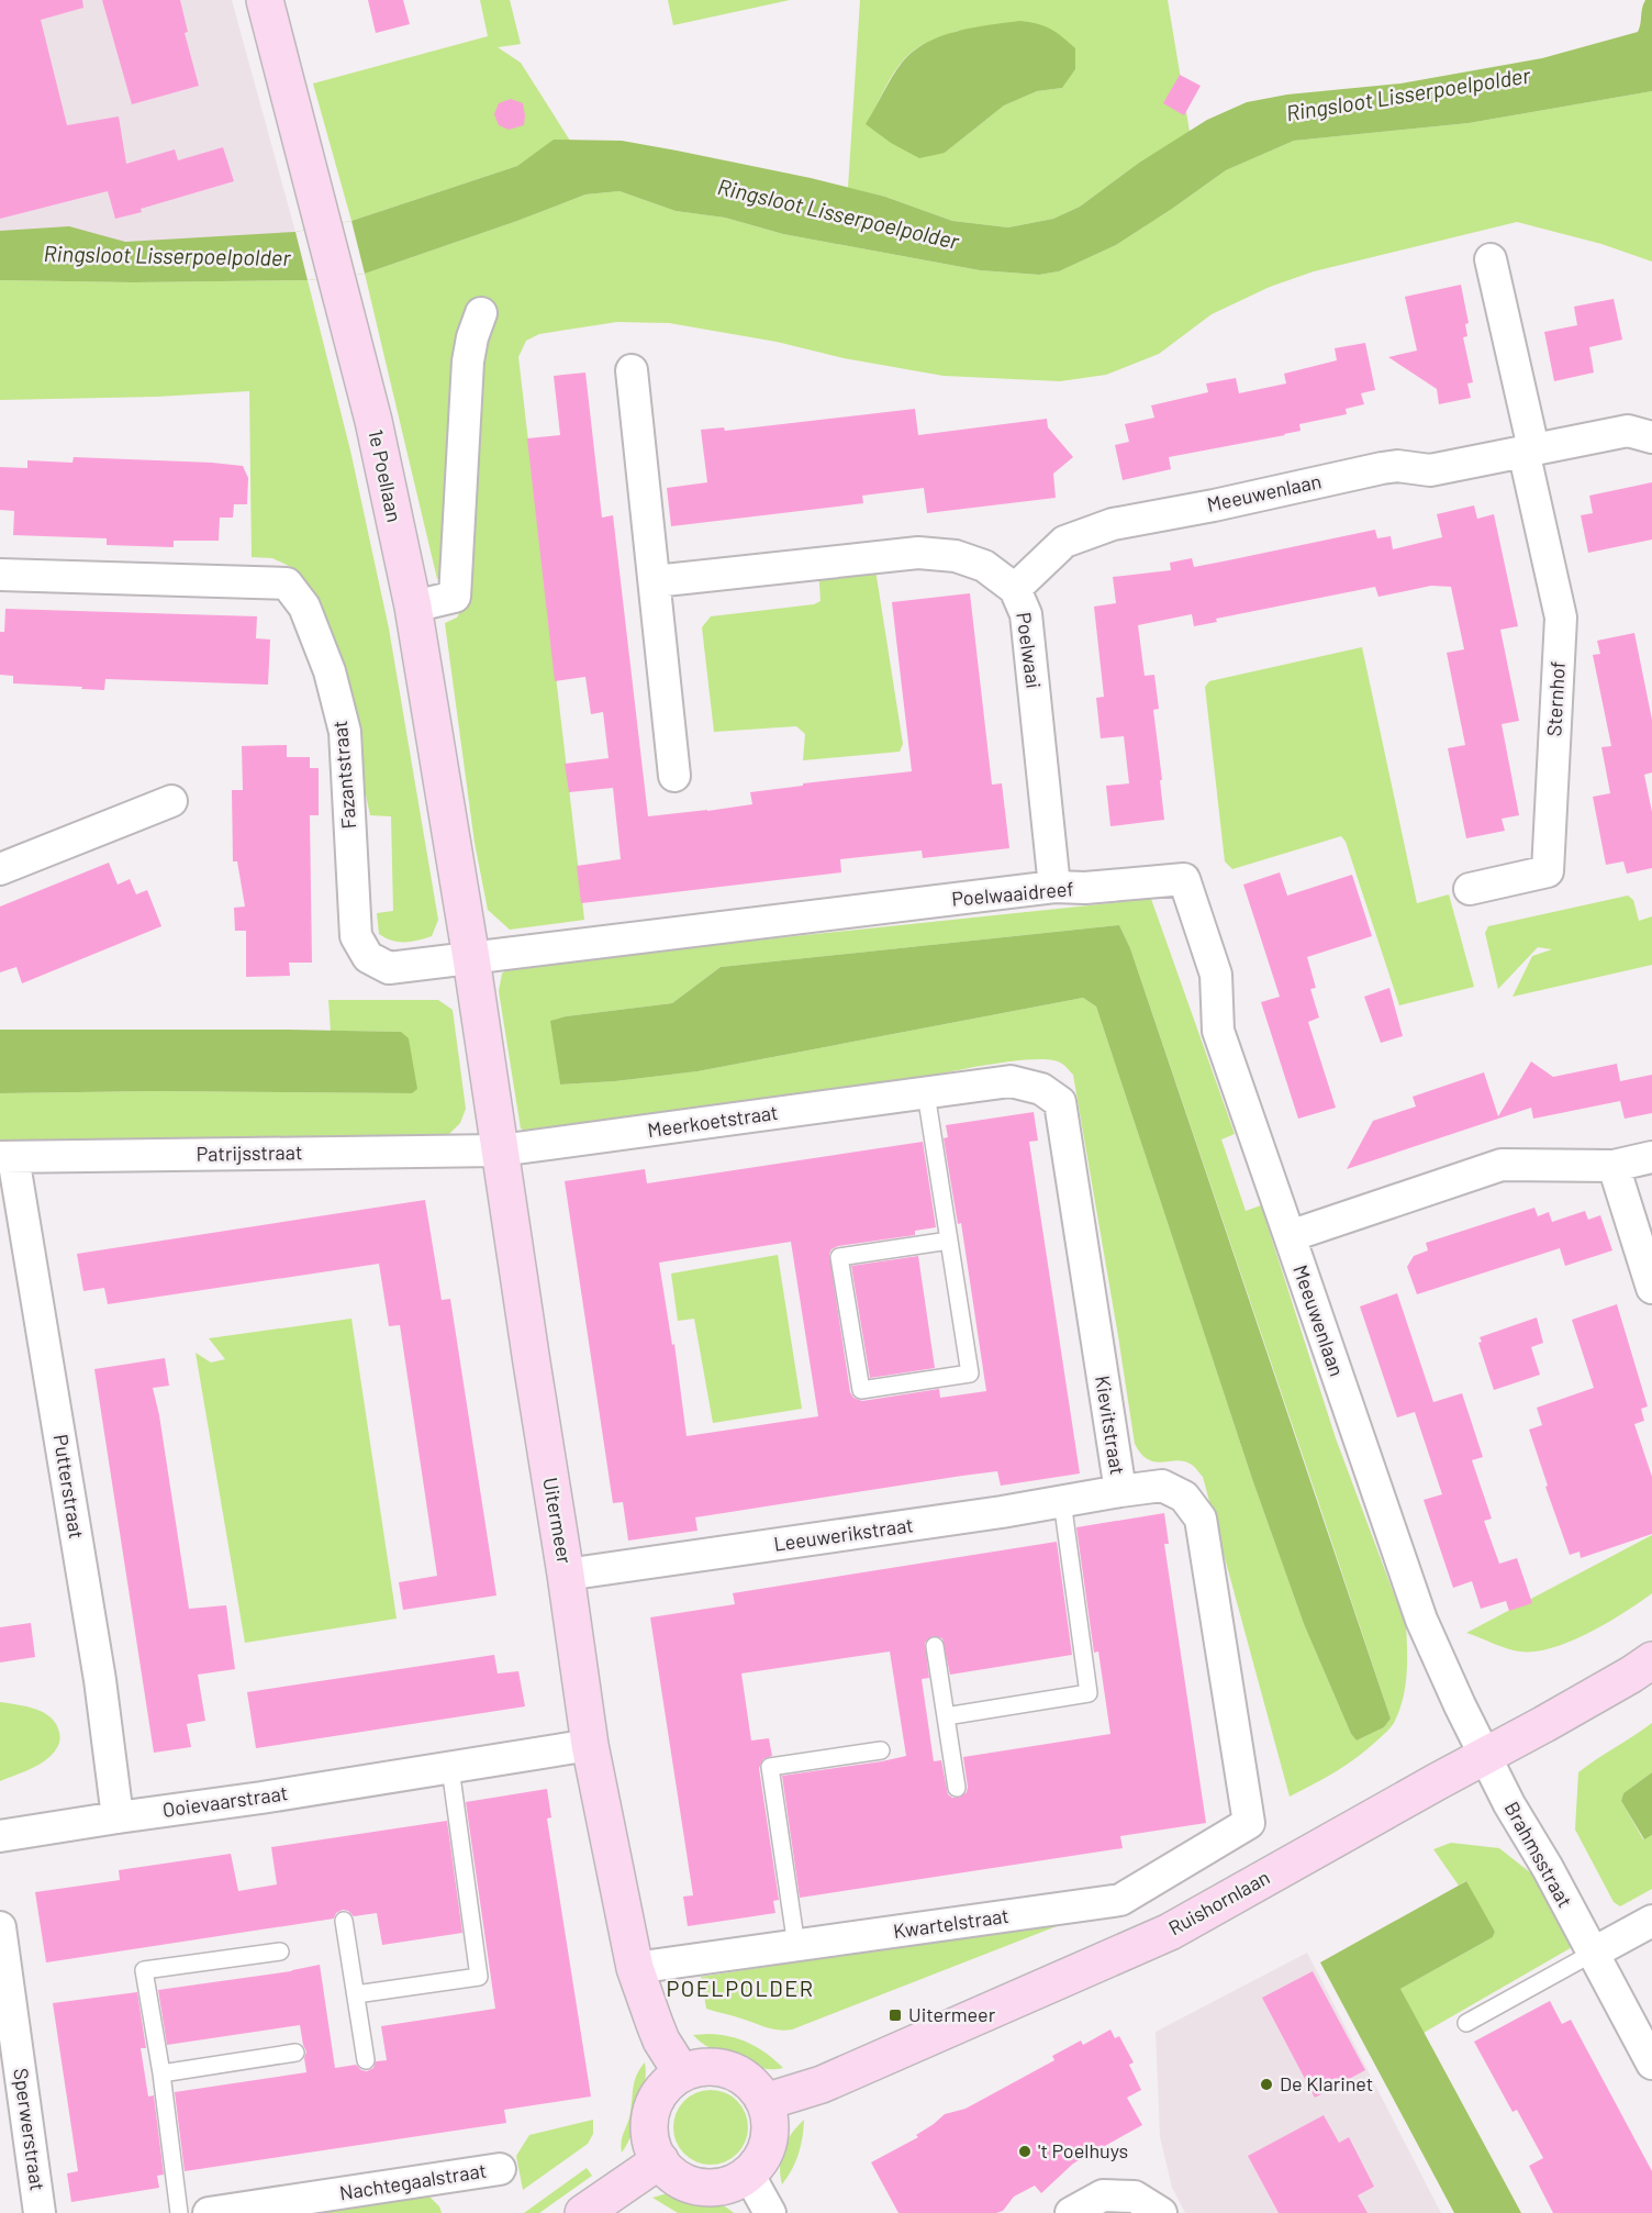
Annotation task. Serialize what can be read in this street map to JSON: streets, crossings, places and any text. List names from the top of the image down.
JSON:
{
  "streets": {
    "street": [
      "1e Poellaan",
      "Meeuwenlaan",
      "Poelwaai",
      "Sternhof",
      "Fazantstraat",
      "Poelwaaidreef",
      "Meerkoetstraat",
      "Patrijsstraat",
      "Kievitstraat",
      "Putterstraat",
      "Uitermeer",
      "Leeuwerikstraat",
      "Ooievaarstraat",
      "Brahmsstraat",
      "Ruishornlaan",
      "Kwartelstraat",
      "Sperwerstraat",
      "Nachtegaalstraat"
    ]
  },
  "crossings": [
    ["1e Poellaan", "Fazantstraat"],
    ["1e Poellaan", "Poelwaaidreef"],
    ["1e Poellaan", "Uitermeer"],
    ["Meeuwenlaan", "Poelwaai"],
    ["Meeuwenlaan", "Sternhof"],
    ["Meeuwenlaan", "Poelwaaidreef"],
    ["Meeuwenlaan", "Brahmsstraat"],
    ["Meeuwenlaan", "Ruishornlaan"],
    ["Poelwaai", "Poelwaaidreef"],
    ["Fazantstraat", "Poelwaaidreef"],
    ["Fazantstraat", "Uitermeer"],
    ["Poelwaaidreef", "Uitermeer"],
    ["Meerkoetstraat", "Patrijsstraat"],
    ["Meerkoetstraat", "Kievitstraat"],
    ["Meerkoetstraat", "Uitermeer"],
    ["Patrijsstraat", "Putterstraat"],
    ["Patrijsstraat", "Uitermeer"],
    ["Kievitstraat", "Leeuwerikstraat"],
    ["Kievitstraat", "Kwartelstraat"],
    ["Putterstraat", "Ooievaarstraat"],
    ["Uitermeer", "Leeuwerikstraat"],
    ["Uitermeer", "Ooievaarstraat"],
    ["Uitermeer", "Ruishornlaan"],
    ["Uitermeer", "Kwartelstraat"],
    ["Brahmsstraat", "Ruishornlaan"]
  ],
  "districts": ["POELPOLDER"],
  "water": ["Ringsloot Lisserpoelpolder"],
  "places": {
    "transit": ["Uitermeer"],
    "other": ["De Klarinet", "'t Poelhuys"]
  }
}
